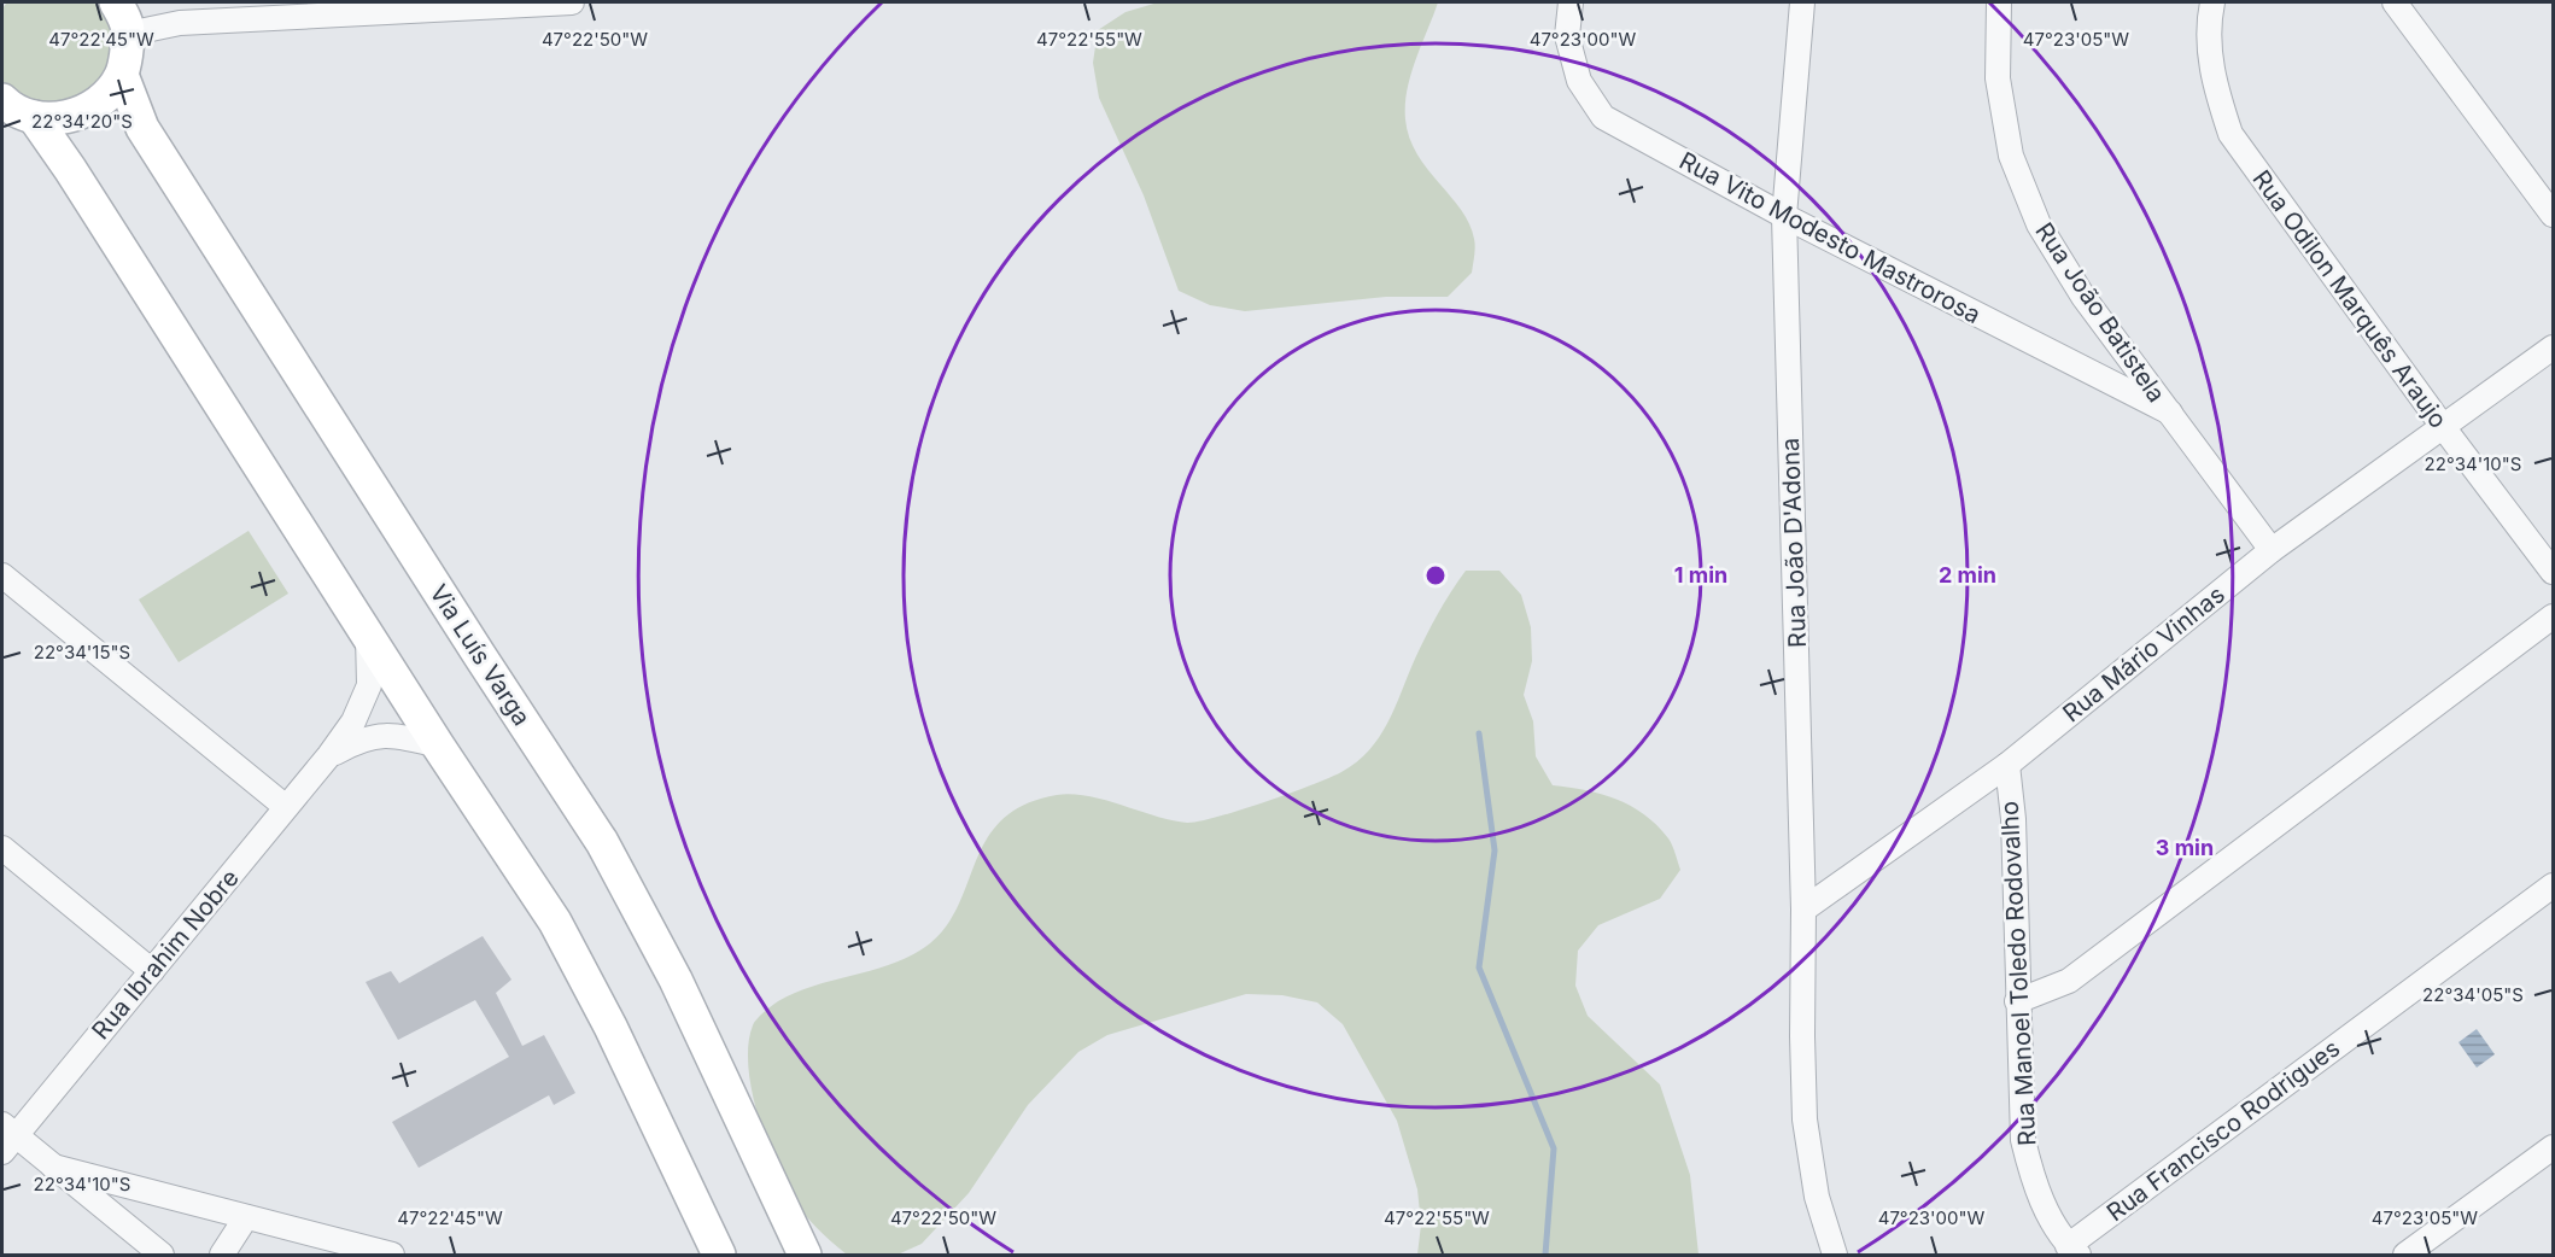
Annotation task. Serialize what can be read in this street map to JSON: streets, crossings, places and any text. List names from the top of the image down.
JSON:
{
  "streets": {
    "main road": ["Via Luís Varga"],
    "street": [
      "Rua Vito Modesto Mastrorosa",
      "Rua Odilon Marquês Araujo",
      "Rua João Batistela",
      "Rua João D'Adona",
      "Rua Mário Vinhas",
      "Rua Ibrahim Nobre",
      "Rua Manoel Toledo Rodovalho",
      "Rua Francisco Rodrigues"
    ]
  },
  "crossings": [
    ["Rua Vito Modesto Mastrorosa", "Rua João Batistela"],
    ["Rua Vito Modesto Mastrorosa", "Rua João D'Adona"],
    ["Rua Odilon Marquês Araujo", "Rua Mário Vinhas"],
    ["Rua João Batistela", "Rua Mário Vinhas"],
    ["Rua João D'Adona", "Rua Mário Vinhas"],
    ["Rua Mário Vinhas", "Rua Manoel Toledo Rodovalho"],
    ["Rua Manoel Toledo Rodovalho", "Rua Francisco Rodrigues"]
  ],
  "coordinates": [
    "47°22'45\"W",
    "47°22'50\"W",
    "47°22'55\"W",
    "47°23'00\"W",
    "47°23'05\"W",
    "22°34'20\"S",
    "22°34'10\"S",
    "22°34'15\"S",
    "22°34'05\"S"
  ],
  "rings": ["1 min", "2 min", "3 min"]
}
